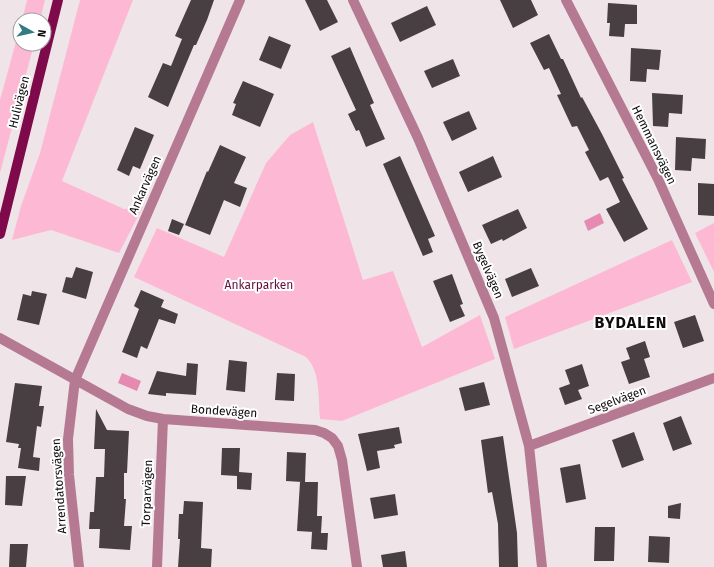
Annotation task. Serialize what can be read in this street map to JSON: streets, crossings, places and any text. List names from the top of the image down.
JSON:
{
  "streets": {
    "main road": ["Hulivägen"],
    "street": [
      "Hemmansvägen",
      "Ankarvägen",
      "Bygelvägen",
      "Segelvägen",
      "Bondevägen",
      "Arrendatorsvägen",
      "Torparvägen"
    ]
  },
  "crossings": [
    ["Ankarvägen", "Bondevägen"],
    ["Ankarvägen", "Arrendatorsvägen"],
    ["Bygelvägen", "Segelvägen"],
    ["Bondevägen", "Arrendatorsvägen"],
    ["Bondevägen", "Torparvägen"]
  ],
  "districts": ["BYDALEN"],
  "parks": ["Ankarparken"],
  "north": "right"
}
